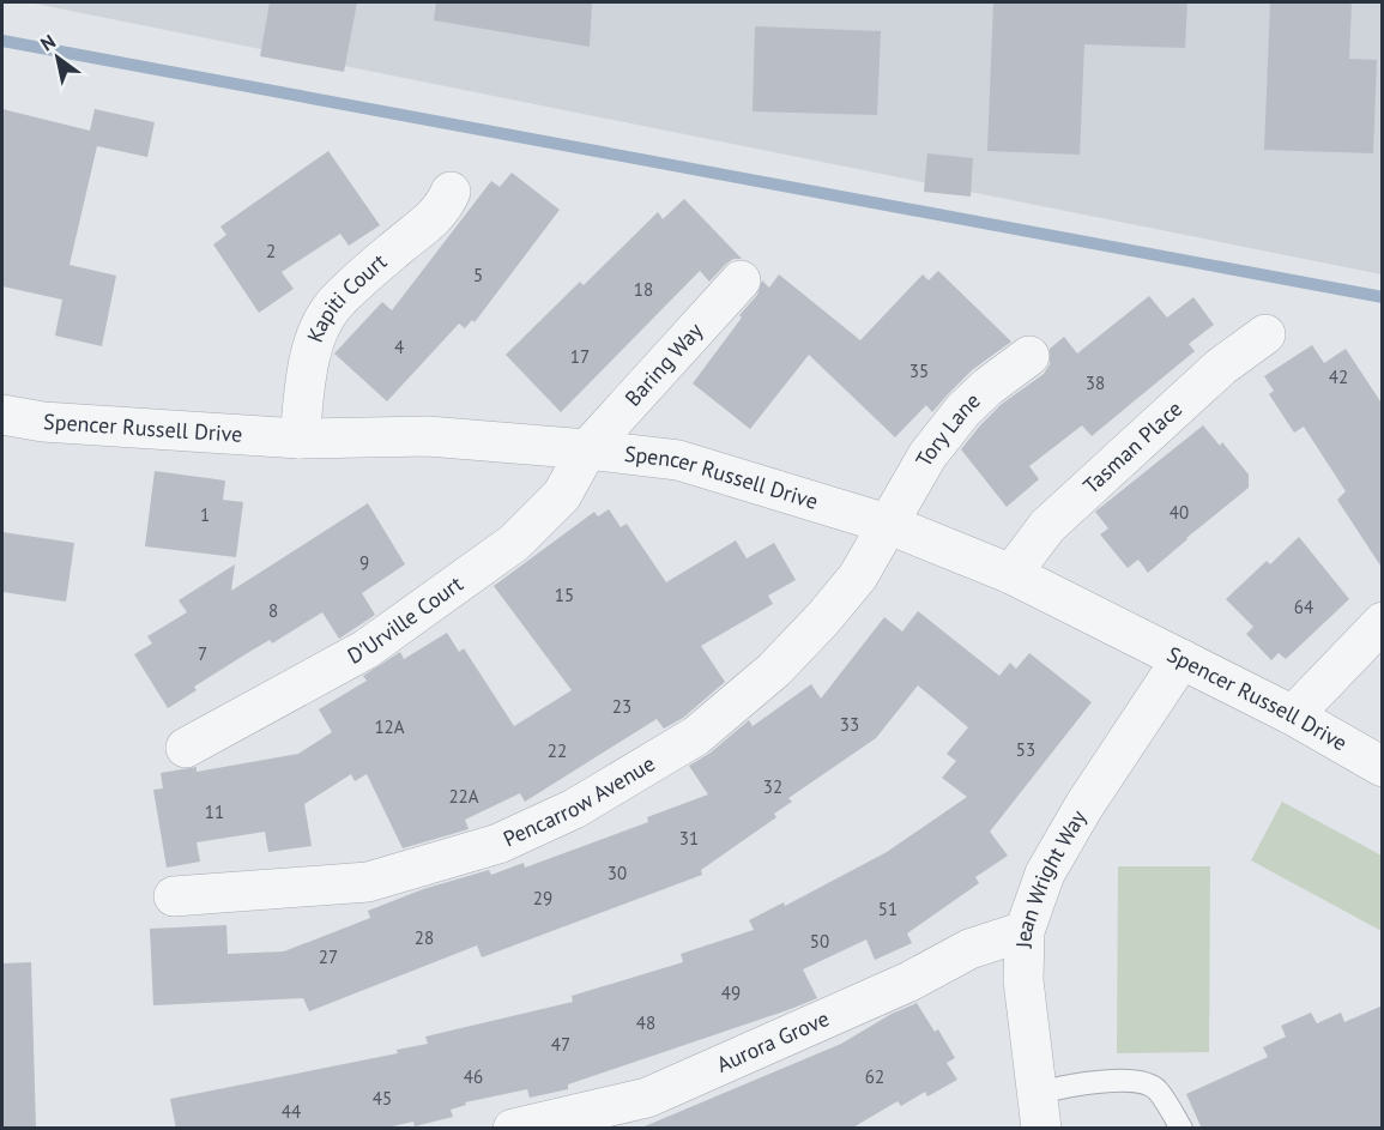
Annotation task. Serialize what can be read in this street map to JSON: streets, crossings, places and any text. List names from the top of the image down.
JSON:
{
  "streets": {
    "street": [
      "Kapiti Court",
      "Baring Way",
      "Spencer Russell Drive",
      "Tory Lane",
      "Tasman Place",
      "D'Urville Court",
      "Pencarrow Avenue",
      "Jean Wright Way",
      "Aurora Grove"
    ]
  },
  "crossings": [
    ["Kapiti Court", "Spencer Russell Drive"],
    ["Baring Way", "Spencer Russell Drive"],
    ["Baring Way", "D'Urville Court"],
    ["Spencer Russell Drive", "Tory Lane"],
    ["Spencer Russell Drive", "Tasman Place"],
    ["Spencer Russell Drive", "D'Urville Court"],
    ["Spencer Russell Drive", "Pencarrow Avenue"],
    ["Spencer Russell Drive", "Jean Wright Way"],
    ["Tory Lane", "Pencarrow Avenue"],
    ["Jean Wright Way", "Aurora Grove"]
  ],
  "house_numbers": [
    "2",
    "5",
    "18",
    "4",
    "17",
    "35",
    "42",
    "38",
    "40",
    "1",
    "9",
    "15",
    "64",
    "8",
    "7",
    "23",
    "33",
    "12A",
    "53",
    "22",
    "32",
    "22A",
    "11",
    "31",
    "30",
    "29",
    "51",
    "28",
    "50",
    "27",
    "49",
    "48",
    "47",
    "46",
    "62",
    "45",
    "44"
  ],
  "north": "top left"
}
